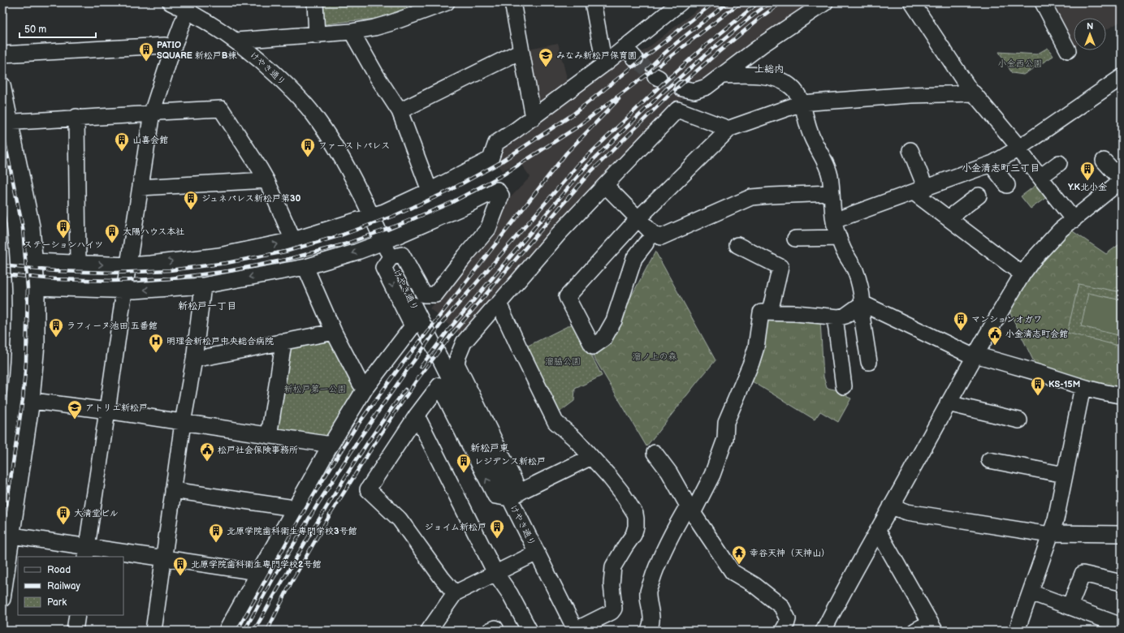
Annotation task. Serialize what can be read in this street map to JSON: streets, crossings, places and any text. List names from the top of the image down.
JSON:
{
  "streets": {
    "street": ["けやき通り"]
  },
  "districts": [
    "上総内",
    "小金清志町三丁目",
    "新松戸一丁目",
    "新松戸東"
  ],
  "parks": [
    "小金西公園",
    "溜ノ上の森",
    "溜脇公園",
    "新松戸第一公園"
  ],
  "places": {
    "building": [
      "PATIO SQUARE 新松戸B棟",
      "山喜会館",
      "ファーストパレス",
      "Y.K北小金",
      "ジュネパレス新松戸第30",
      "ステーションハイツ",
      "太陽ハウス本社",
      "マンションオガワ",
      "ラフィーヌ池田 五番館",
      "KS-15M",
      "レジデンス新松戸",
      "大清堂ビル",
      "ジョイム新松戸",
      "北原学院歯科衛生専門学校3号館",
      "北原学院歯科衛生専門学校2号館"
    ],
    "school or university": ["みなみ新松戸保育園", "アトリエ新松戸"],
    "public building": ["小金清志町会館", "松戸社会保険事務所"],
    "hospital": ["明理会新松戸中央総合病院"],
    "temple": ["幸谷天神（天神山）"]
  },
  "legend": ["Road", "Railway", "Park"],
  "scale_bar": "50 m",
  "north": "top"
}
